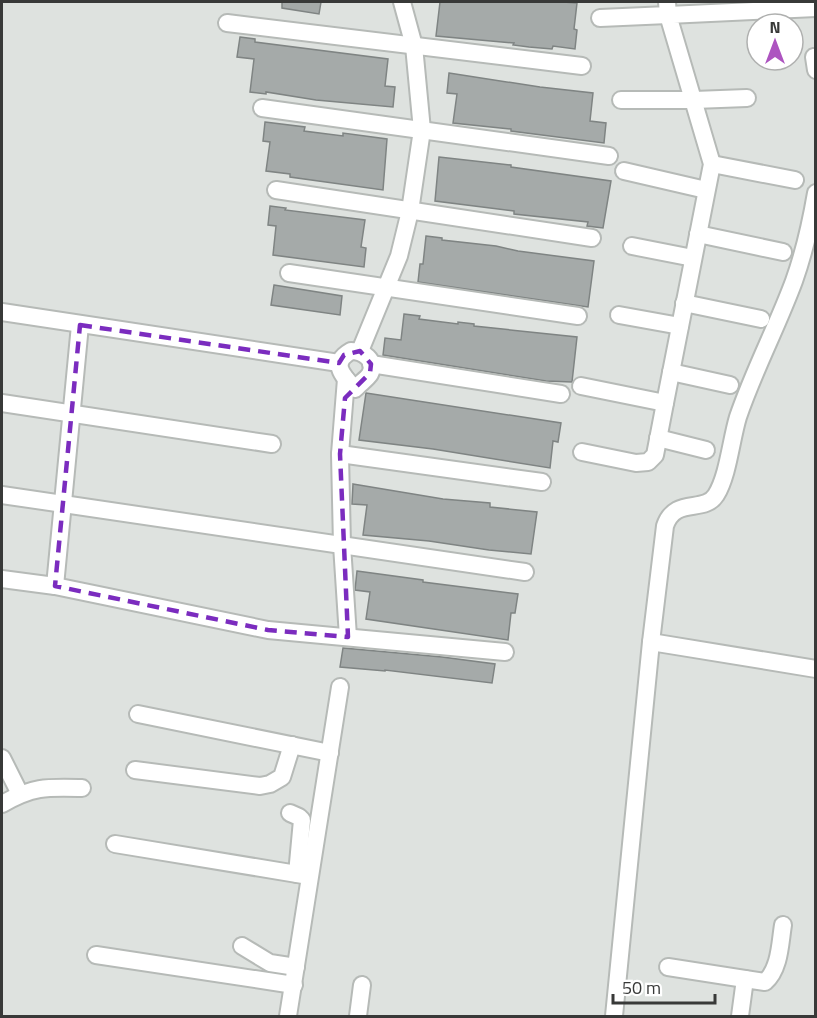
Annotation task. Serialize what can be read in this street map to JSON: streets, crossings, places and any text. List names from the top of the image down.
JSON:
{
  "scale_bar": "50 m",
  "north": "top"
}
